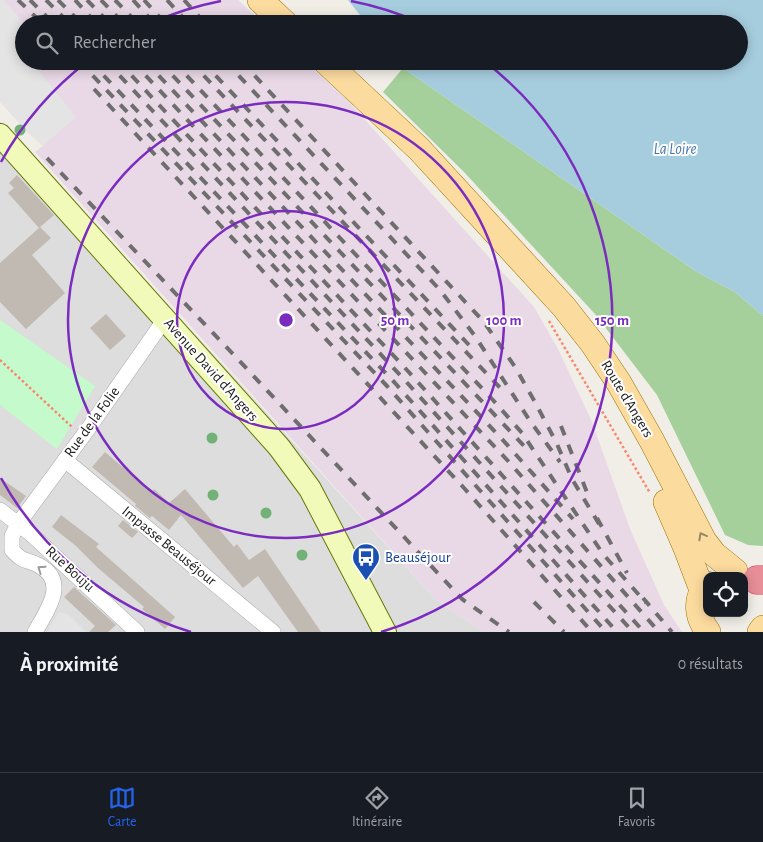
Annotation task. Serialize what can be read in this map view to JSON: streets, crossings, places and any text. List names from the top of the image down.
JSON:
{
  "streets": {
    "main road": ["Route d'Angers"],
    "street": [
      "Avenue David d'Angers",
      "Rue de la Folie",
      "Impasse Beauséjour",
      "Rue Bouju"
    ]
  },
  "crossings": [
    ["Avenue David d'Angers", "Rue de la Folie"],
    ["Rue de la Folie", "Impasse Beauséjour"],
    ["Rue de la Folie", "Rue Bouju"]
  ],
  "water": ["La Loire"],
  "places": {
    "bus stop": ["Beauséjour"]
  },
  "page": {
    "search": "Rechercher",
    "heading": ["À proximité", "0 résultats"],
    "nav": ["Carte", "Itinéraire", "Favoris"]
  },
  "rings": ["50 m", "100 m", "150 m"]
}
